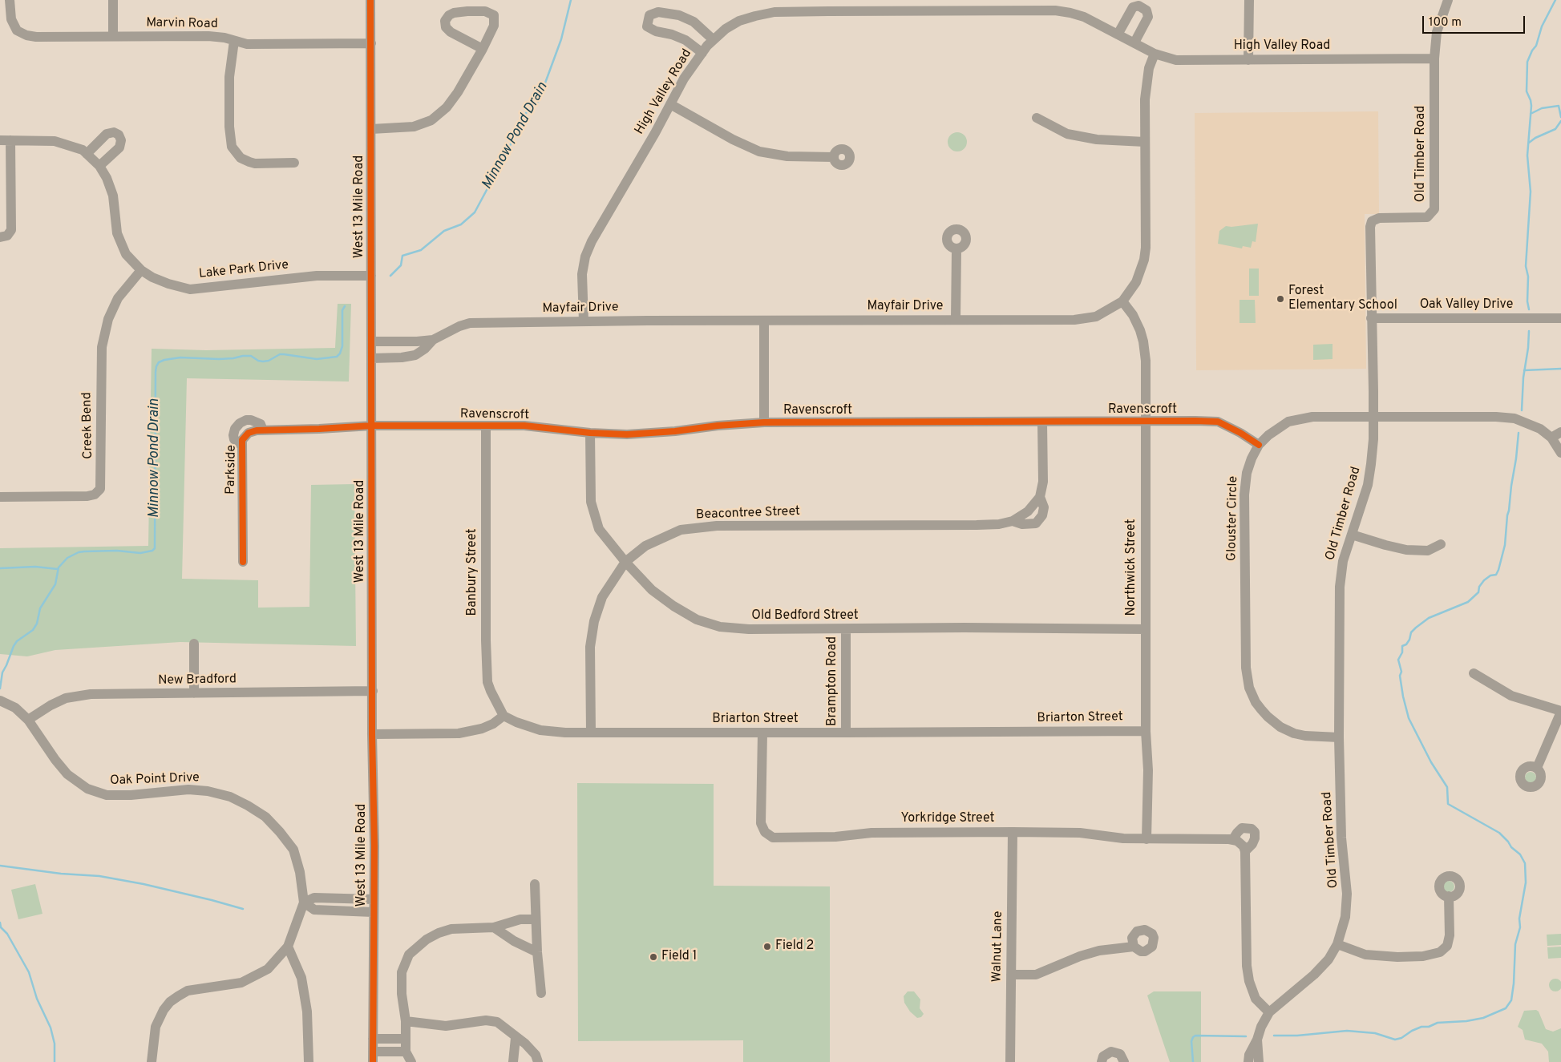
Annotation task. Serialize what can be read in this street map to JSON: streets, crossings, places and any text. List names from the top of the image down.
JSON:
{
  "streets": {
    "street": [
      "Marvin Road",
      "High Valley Road",
      "Old Timber Road",
      "West 13 Mile Road",
      "Lake Park Drive",
      "Oak Valley Drive",
      "Mayfair Drive",
      "Ravenscroft",
      "Creek Bend",
      "Parkside",
      "Beacontree Street",
      "Glouster Circle",
      "Northwick Street",
      "Banbury Street",
      "Old Bedford Street",
      "New Bradford",
      "Brampton Road",
      "Briarton Street",
      "Oak Point Drive",
      "Yorkridge Street",
      "Walnut Lane"
    ]
  },
  "crossings": [
    ["Marvin Road", "West 13 Mile Road"],
    ["High Valley Road", "Old Timber Road"],
    ["High Valley Road", "Mayfair Drive"],
    ["Old Timber Road", "Oak Valley Drive"],
    ["Old Timber Road", "Glouster Circle"],
    ["West 13 Mile Road", "Lake Park Drive"],
    ["West 13 Mile Road", "Mayfair Drive"],
    ["West 13 Mile Road", "Ravenscroft"],
    ["West 13 Mile Road", "Parkside"],
    ["West 13 Mile Road", "New Bradford"],
    ["Lake Park Drive", "Creek Bend"],
    ["Mayfair Drive", "Northwick Street"],
    ["Ravenscroft", "Parkside"],
    ["Ravenscroft", "Beacontree Street"],
    ["Ravenscroft", "Glouster Circle"],
    ["Ravenscroft", "Northwick Street"],
    ["Ravenscroft", "Banbury Street"],
    ["Ravenscroft", "Old Bedford Street"],
    ["Beacontree Street", "Old Bedford Street"],
    ["Beacontree Street", "Briarton Street"],
    ["Northwick Street", "Old Bedford Street"],
    ["Northwick Street", "Briarton Street"],
    ["Northwick Street", "Yorkridge Street"],
    ["Banbury Street", "Briarton Street"],
    ["Old Bedford Street", "Brampton Road"],
    ["New Bradford", "Oak Point Drive"],
    ["Brampton Road", "Briarton Street"],
    ["Briarton Street", "Yorkridge Street"],
    ["Yorkridge Street", "Walnut Lane"]
  ],
  "water": ["Minnow Pond Drain"],
  "places": ["Forest Elementary School", "Field 2", "Field 1"],
  "scale_bar": "100 m"
}
